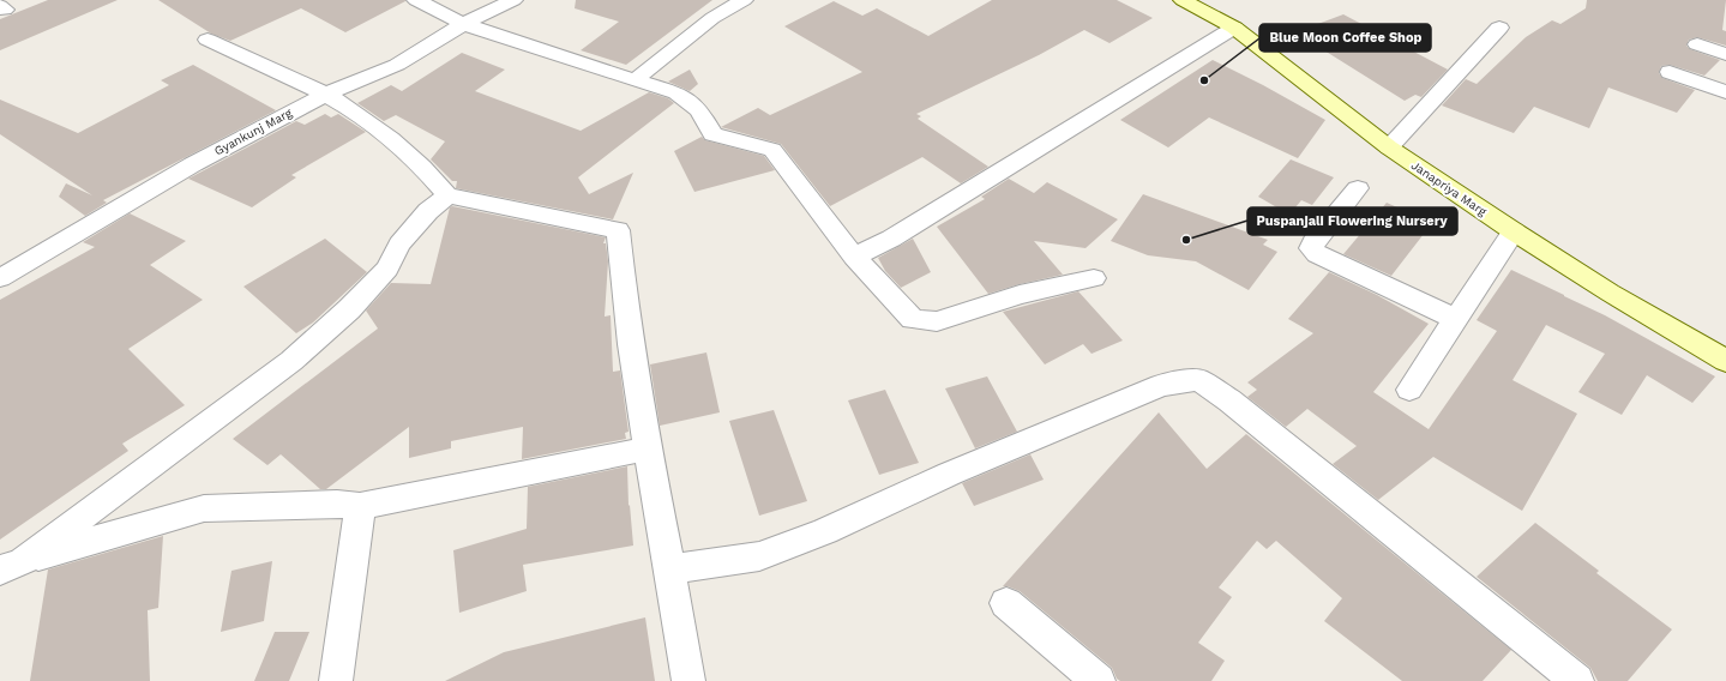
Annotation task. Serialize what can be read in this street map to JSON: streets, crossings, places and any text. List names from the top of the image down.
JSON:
{
  "streets": {
    "main road": ["Janapriya Marg"],
    "street": ["Gyankunj Marg"]
  },
  "places": ["Blue Moon Coffee Shop", "Puspanjali Flowering Nursery"]
}
